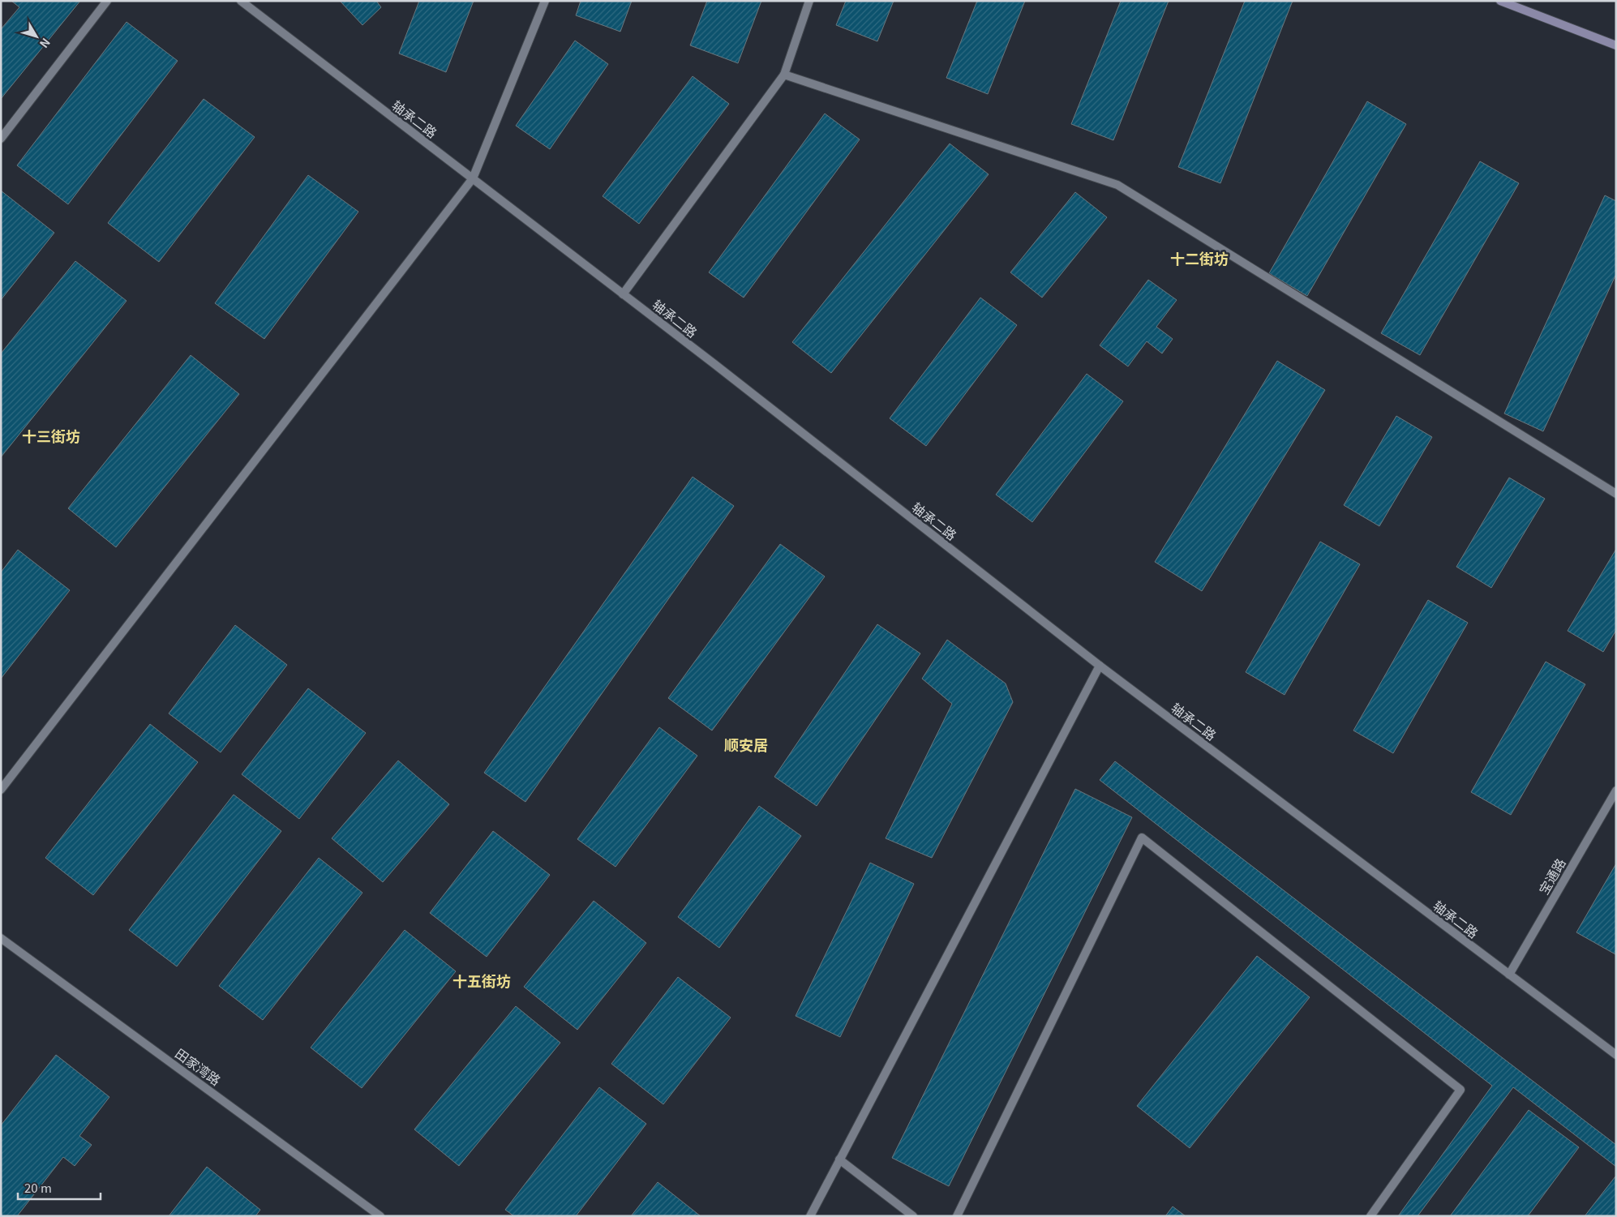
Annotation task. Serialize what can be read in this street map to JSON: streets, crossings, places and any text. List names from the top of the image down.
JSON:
{
  "streets": {
    "street": ["轴承二路", "宝通路", "田家湾路"]
  },
  "crossings": [
    ["轴承二路", "宝通路"]
  ],
  "districts": [
    "十二街坊",
    "十三街坊",
    "顺安居",
    "十五街坊"
  ],
  "scale_bar": "20 m",
  "north": "bottom right"
}
